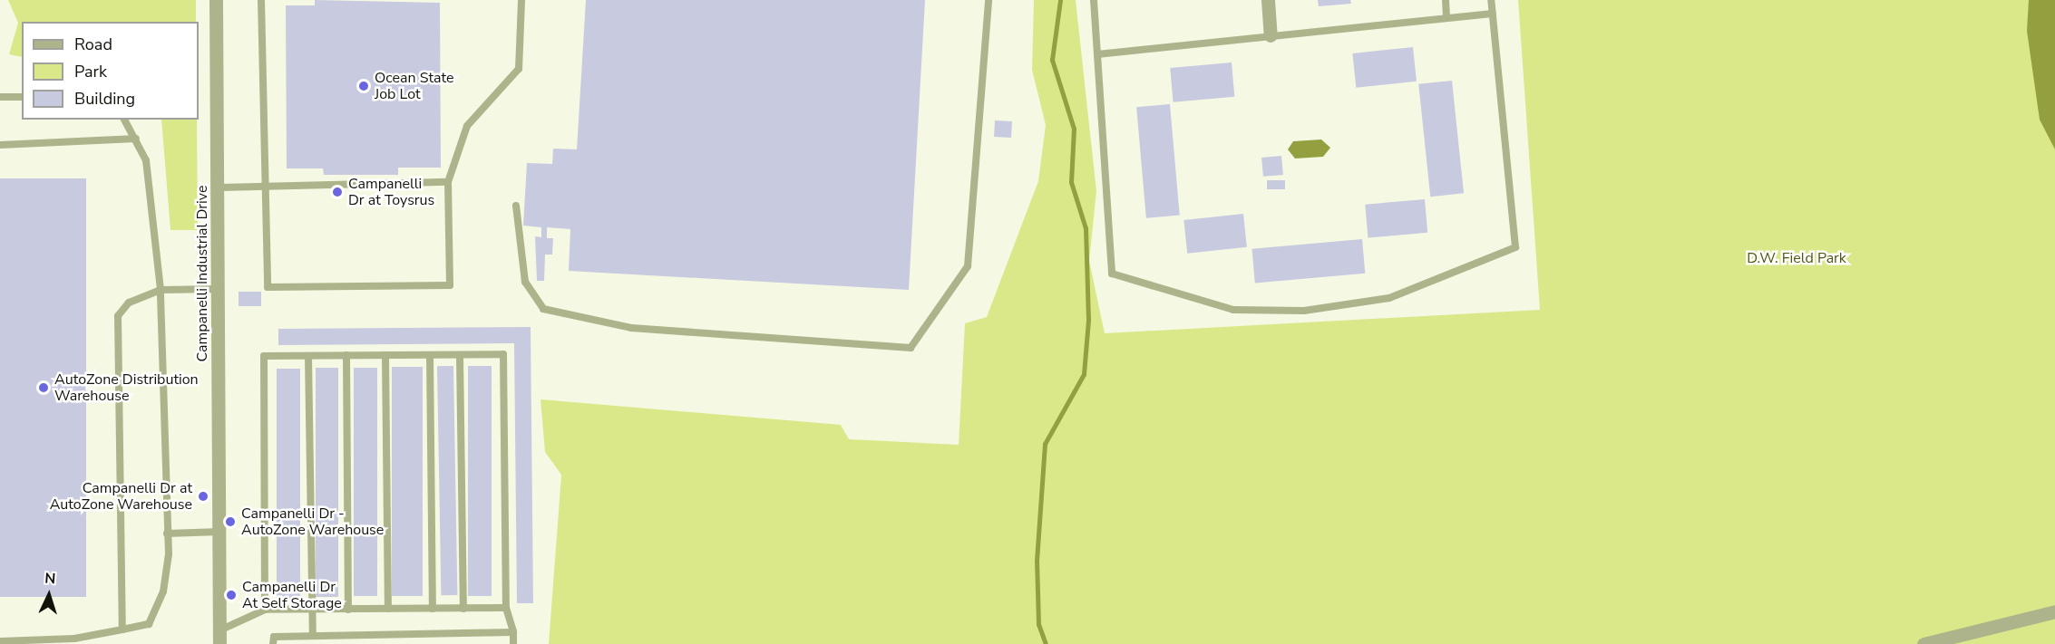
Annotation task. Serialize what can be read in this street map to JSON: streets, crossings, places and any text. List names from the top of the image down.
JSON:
{
  "streets": {
    "street": ["Campanelli Industrial Drive"]
  },
  "parks": ["D.W. Field Park"],
  "places": [
    "Ocean State Job Lot",
    "Campanelli Dr at Toysrus",
    "AutoZone Distribution Warehouse",
    "Campanelli Dr at AutoZone Warehouse",
    "Campanelli Dr - AutoZone Warehouse",
    "Campanelli Dr At Self Storage"
  ],
  "legend": ["Road", "Park", "Building"],
  "north": "top"
}
